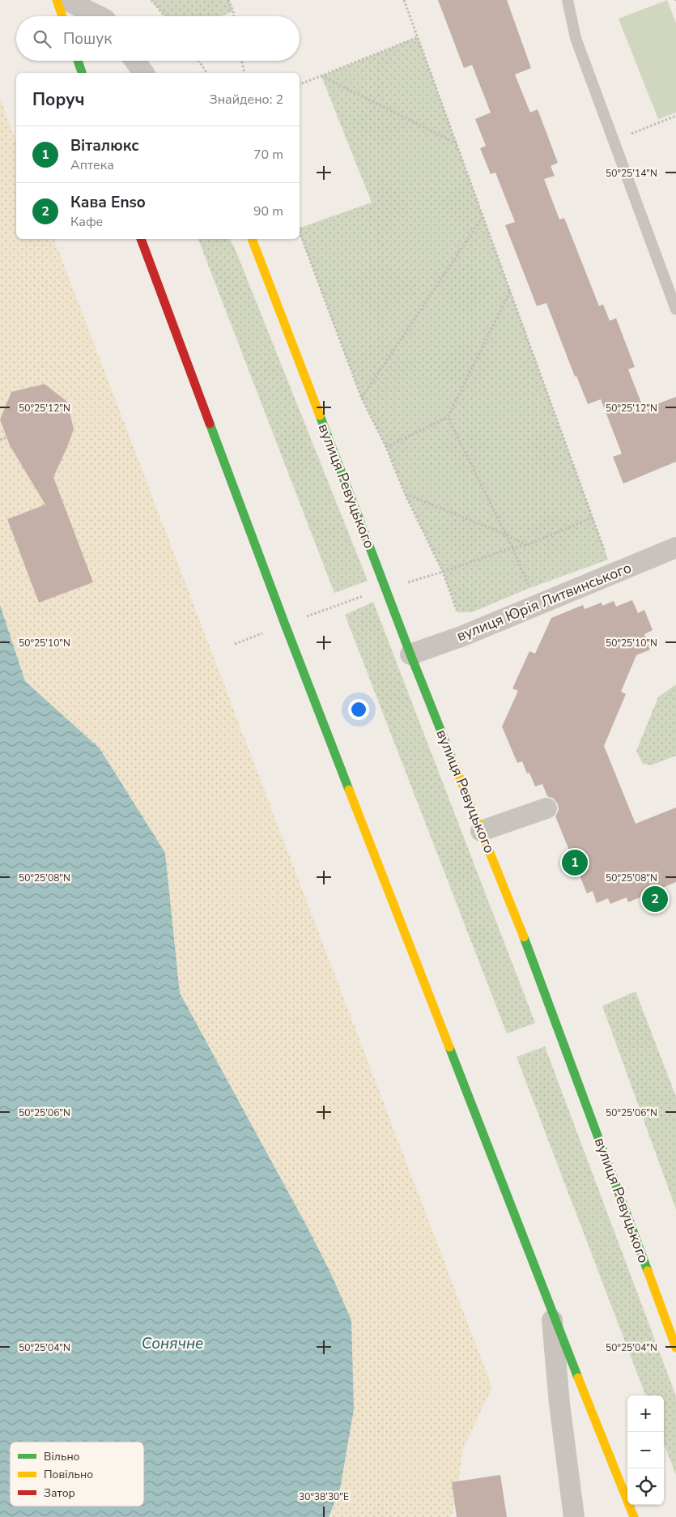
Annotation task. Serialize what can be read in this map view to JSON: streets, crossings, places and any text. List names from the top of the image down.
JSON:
{
  "streets": {
    "street": ["вулиця Ревуцького", "вулиця Юрія Литвинського"]
  },
  "crossings": [
    ["вулиця Ревуцького", "вулиця Юрія Литвинського"]
  ],
  "water": ["Сонячне"],
  "legend": ["Вільно", "Повільно", "Затор"],
  "page": {
    "search": "Пошук",
    "heading": ["Поруч", "Знайдено: 2"],
    "list": [
      {
        "mark": "1",
        "name": "Віталюкс",
        "note": "Аптека",
        "value": "70 m"
      },
      {
        "mark": "2",
        "name": "Кава Enso",
        "note": "Кафе",
        "value": "90 m"
      }
    ],
    "pins": ["1", "2"],
    "map_buttons": ["+", "−"]
  },
  "coordinates": [
    "50°25'14\"N",
    "50°25'12\"N",
    "50°25'10\"N",
    "50°25'08\"N",
    "50°25'06\"N",
    "50°25'04\"N",
    "30°38'30\"E"
  ]
}
